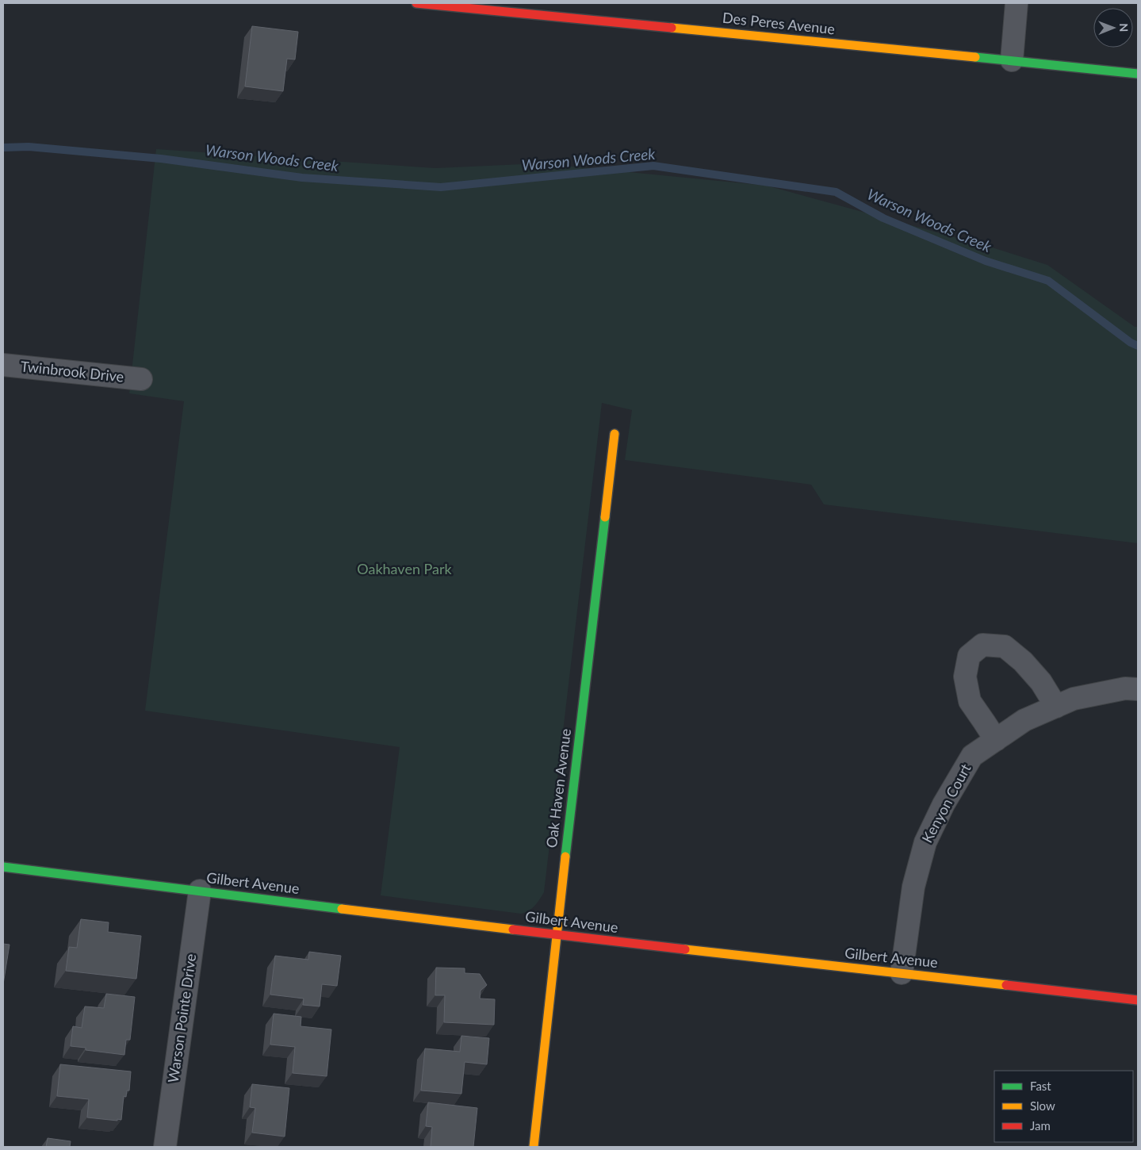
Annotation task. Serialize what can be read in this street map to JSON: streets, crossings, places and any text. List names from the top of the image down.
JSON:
{
  "streets": {
    "street": [
      "Des Peres Avenue",
      "Twinbrook Drive",
      "Oak Haven Avenue",
      "Kenyon Court",
      "Gilbert Avenue",
      "Warson Pointe Drive"
    ]
  },
  "crossings": [
    ["Oak Haven Avenue", "Gilbert Avenue"],
    ["Kenyon Court", "Gilbert Avenue"],
    ["Gilbert Avenue", "Warson Pointe Drive"]
  ],
  "water": ["Warson Woods Creek"],
  "parks": ["Oakhaven Park"],
  "legend": ["Fast", "Slow", "Jam"],
  "north": "right"
}
